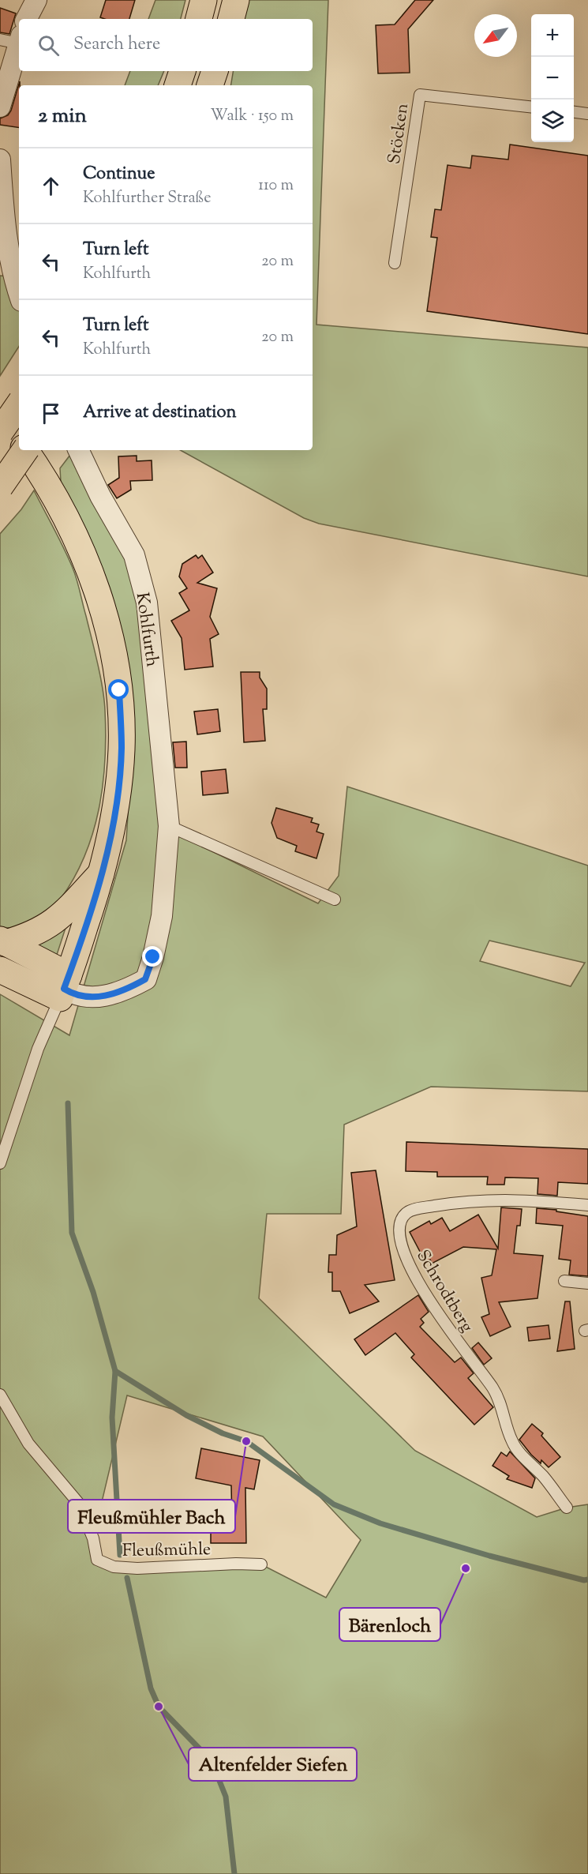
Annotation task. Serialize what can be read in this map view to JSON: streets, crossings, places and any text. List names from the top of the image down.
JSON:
{
  "streets": {
    "street": ["Kohlfurth"],
    "lane": ["Stöcken", "Schrodtberg", "Fleußmühle"]
  },
  "places": ["Fleußmühler Bach", "Bärenloch", "Altenfelder Siefen"],
  "north": "bottom left",
  "page": {
    "map_buttons": ["+", "−"],
    "search": "Search here",
    "heading": ["2 min", "Walk · 150 m"],
    "list": [
      ["Continue", "Kohlfurther Straße", "110 m"],
      ["Turn left", "Kohlfurth", "20 m"],
      ["Turn left", "Kohlfurth", "20 m"],
      "Arrive at destination"
    ]
  }
}
